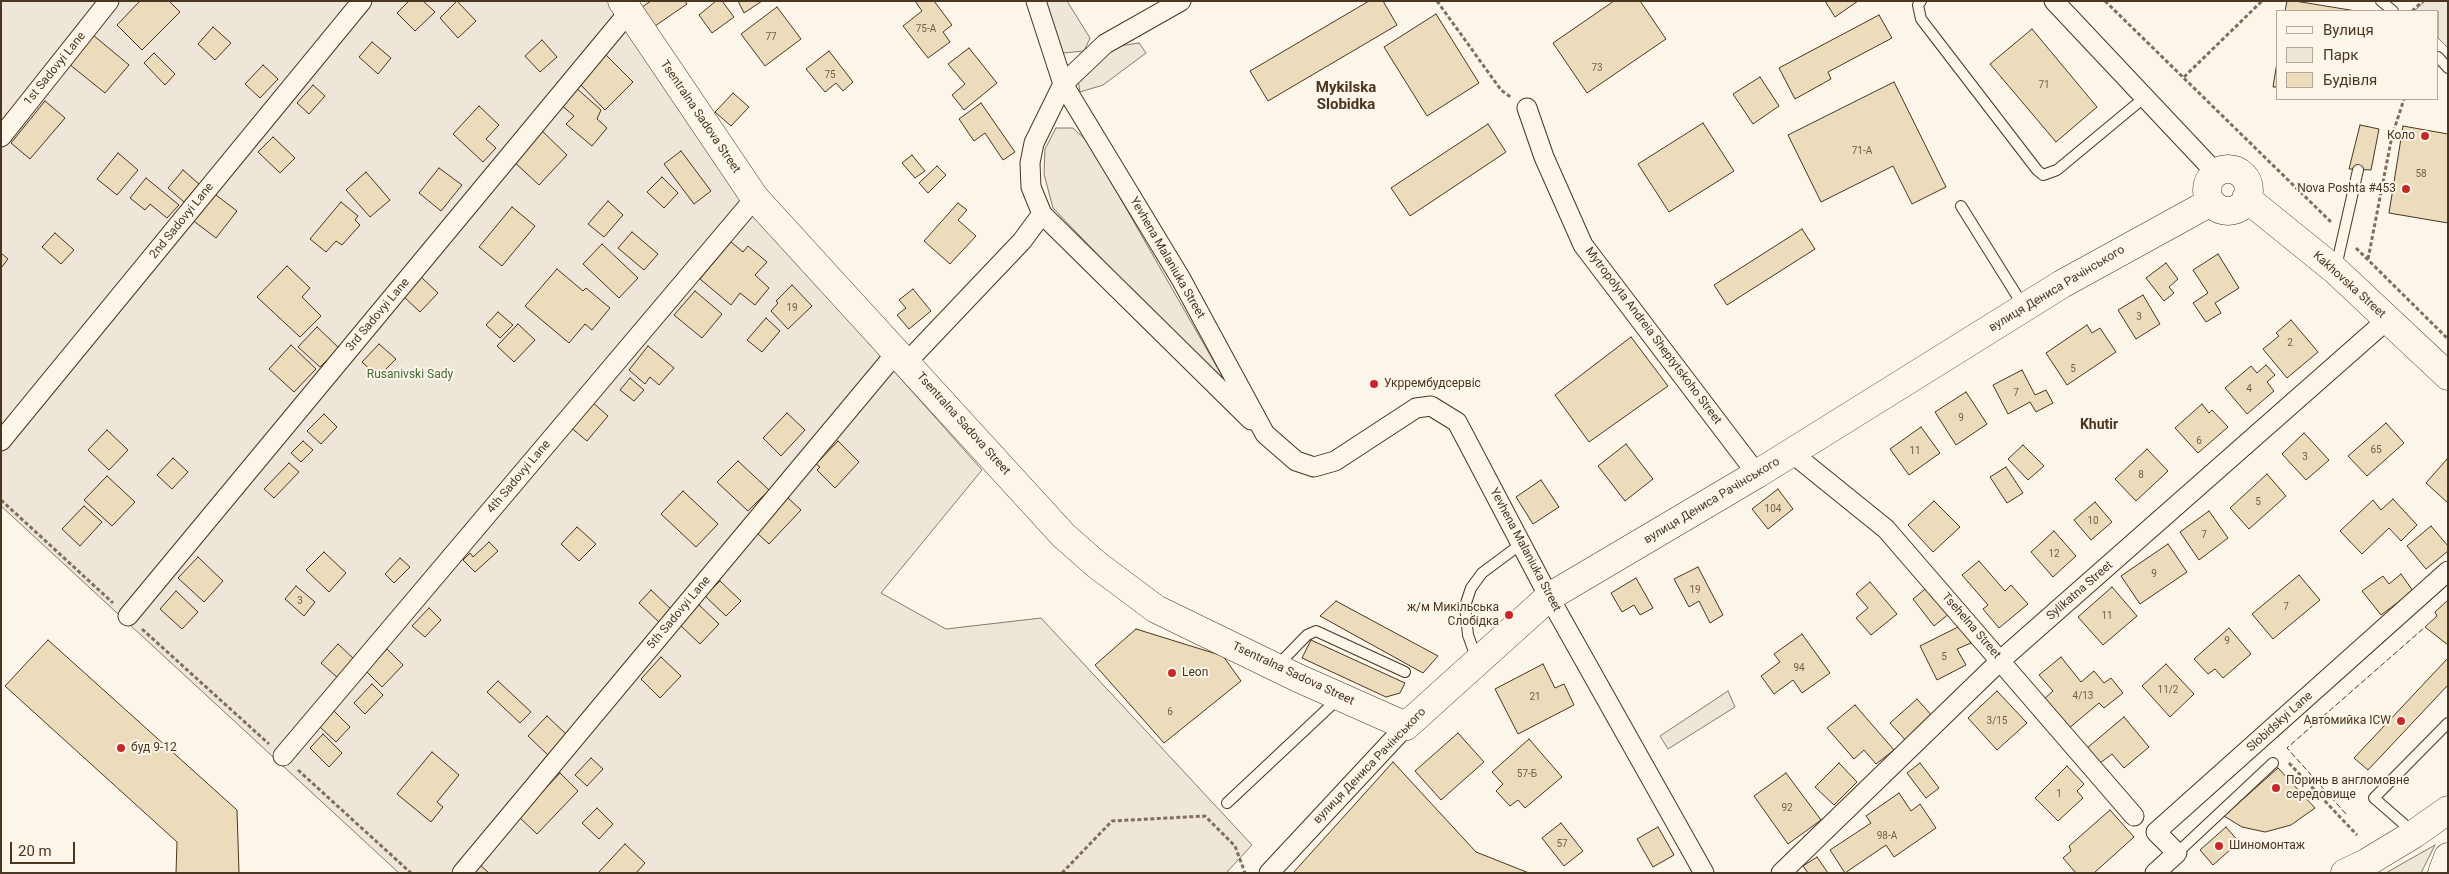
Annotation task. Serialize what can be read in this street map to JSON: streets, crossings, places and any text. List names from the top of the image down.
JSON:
{
  "streets": {
    "main road": ["Tsentralna Sadova Street", "Kakhovska Street", "вулиця Дениса Рачінського"],
    "street": [
      "1st Sadovyi Lane",
      "2nd Sadovyi Lane",
      "Yevhena Malaniuka Street",
      "3rd Sadovyi Lane",
      "Mytropolyta Andreia Sheptytskoho Street",
      "4th Sadovyi Lane",
      "Sylikatna Street",
      "5th Sadovyi Lane",
      "Tsehelna Street",
      "Slobidskyi Lane"
    ]
  },
  "crossings": [
    ["Tsentralna Sadova Street", "вулиця Дениса Рачінського"],
    ["Tsentralna Sadova Street", "3rd Sadovyi Lane"],
    ["Tsentralna Sadova Street", "4th Sadovyi Lane"],
    ["Tsentralna Sadova Street", "5th Sadovyi Lane"],
    ["Yevhena Malaniuka Street", "вулиця Дениса Рачінського"],
    ["Kakhovska Street", "вулиця Дениса Рачінського"],
    ["Kakhovska Street", "Sylikatna Street"],
    ["вулиця Дениса Рачінського", "Mytropolyta Andreia Sheptytskoho Street"],
    ["вулиця Дениса Рачінського", "Tsehelna Street"],
    ["Sylikatna Street", "Tsehelna Street"]
  ],
  "districts": ["Mykilska Slobidka", "Khutir"],
  "parks": ["Rusanivski Sady"],
  "places": [
    "Коло",
    "Nova Poshta #453",
    "Укррембудсервіс",
    "ж/м Микільська Слобідка",
    "Leon",
    "Автомийка ICW",
    "буд 9-12",
    "Поринь в англомовне середовище",
    "Шиномонтаж"
  ],
  "house_numbers": [
    "75-А",
    "77",
    "73",
    "75",
    "71",
    "71-А",
    "58",
    "19",
    "3",
    "2",
    "5",
    "4",
    "7",
    "9",
    "6",
    "65",
    "11",
    "3",
    "8",
    "5",
    "104",
    "10",
    "7",
    "12",
    "9",
    "19",
    "3",
    "7",
    "11",
    "9",
    "5",
    "94",
    "11/2",
    "4/13",
    "21",
    "6",
    "3/15",
    "57-Б",
    "1",
    "92",
    "98-А",
    "57"
  ],
  "legend": ["Вулиця", "Парк", "Будівля"],
  "scale_bar": "20 m"
}
